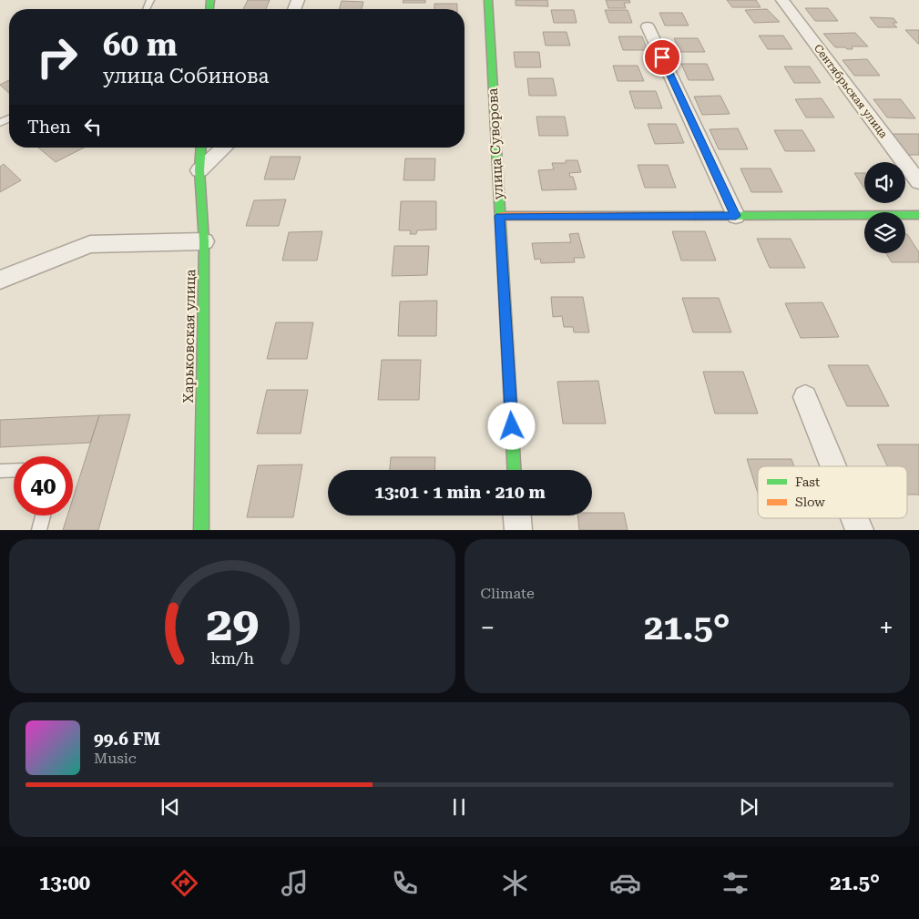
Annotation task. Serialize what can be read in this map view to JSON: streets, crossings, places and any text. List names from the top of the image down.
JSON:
{
  "streets": {
    "street": ["Сентябрьская улица", "улица Суворова", "Харьковская улица"]
  },
  "legend": ["Fast", "Slow"],
  "page": {
    "turn": ["60 m", "улица Собинова"],
    "then": "Then",
    "limit": "40",
    "trip": "13:01 · 1 min · 210 m",
    "tile": "Climate",
    "heat": ["−", "21.5°", "+"],
    "song": ["99.6 FM", "Music"],
    "tabs": ["13:00", "21.5°"],
    "gauge": ["29", "km/h"]
  }
}
